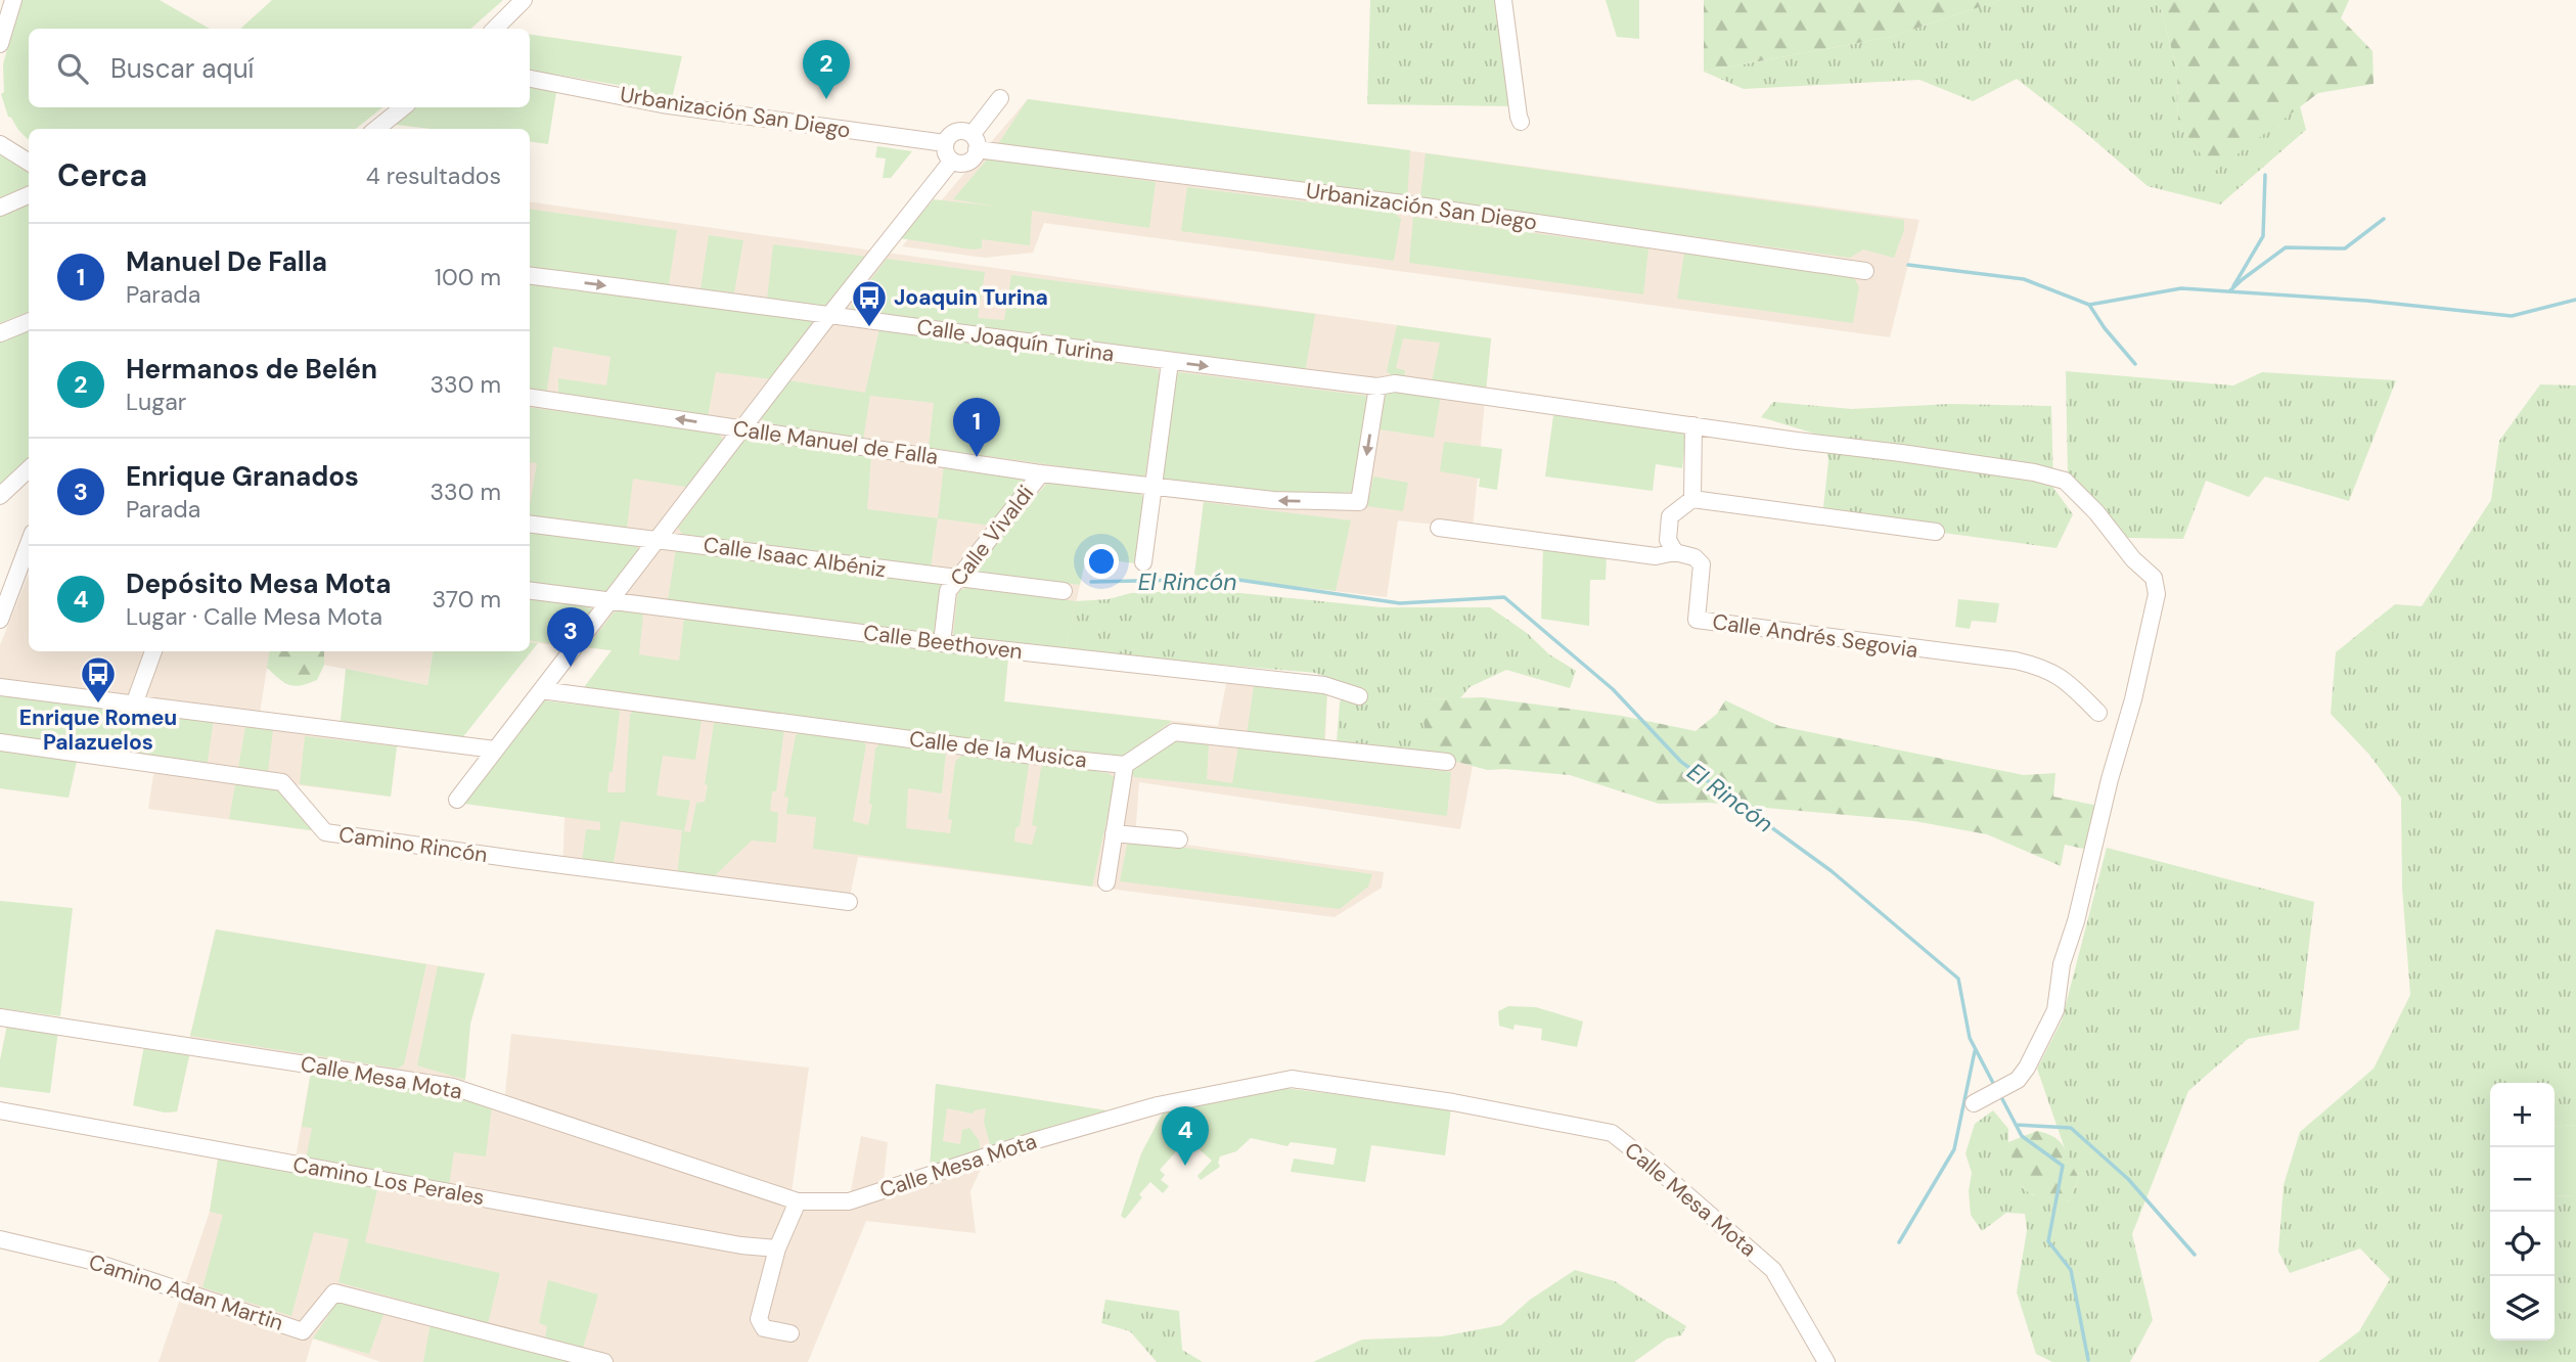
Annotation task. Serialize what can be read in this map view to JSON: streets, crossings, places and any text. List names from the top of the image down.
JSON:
{
  "streets": {
    "street": [
      "Urbanización San Diego",
      "Calle Joaquín Turina",
      "Calle Manuel de Falla",
      "Calle Vivaldi",
      "Calle Isaac Albéniz",
      "Calle Andrés Segovia",
      "Calle Beethoven",
      "Calle de la Musica",
      "Camino Rincón",
      "Calle Mesa Mota",
      "Camino Los Perales",
      "Camino Adan Martin"
    ]
  },
  "crossings": [
    ["Calle Joaquín Turina", "Calle Manuel de Falla"],
    ["Calle Manuel de Falla", "Calle Vivaldi"],
    ["Calle Vivaldi", "Calle Isaac Albéniz"],
    ["Calle Vivaldi", "Calle Beethoven"]
  ],
  "one_way": ["Calle Manuel de Falla"],
  "water": ["El Rincón"],
  "places": {
    "bus stop": ["Joaquin Turina", "Enrique Romeu Palazuelos"]
  },
  "page": {
    "search": "Buscar aquí",
    "pins": [
      "2",
      "1",
      "3",
      "4"
    ],
    "heading": ["Cerca", "4 resultados"],
    "list": [
      {
        "mark": "1",
        "name": "Manuel De Falla",
        "note": "Parada",
        "value": "100 m"
      },
      {
        "mark": "2",
        "name": "Hermanos de Belén",
        "note": "Lugar",
        "value": "330 m"
      },
      {
        "mark": "3",
        "name": "Enrique Granados",
        "note": "Parada",
        "value": "330 m"
      },
      {
        "mark": "4",
        "name": "Depósito Mesa Mota",
        "note": "Lugar · Calle Mesa Mota",
        "value": "370 m"
      }
    ],
    "map_buttons": ["+", "−"]
  }
}
